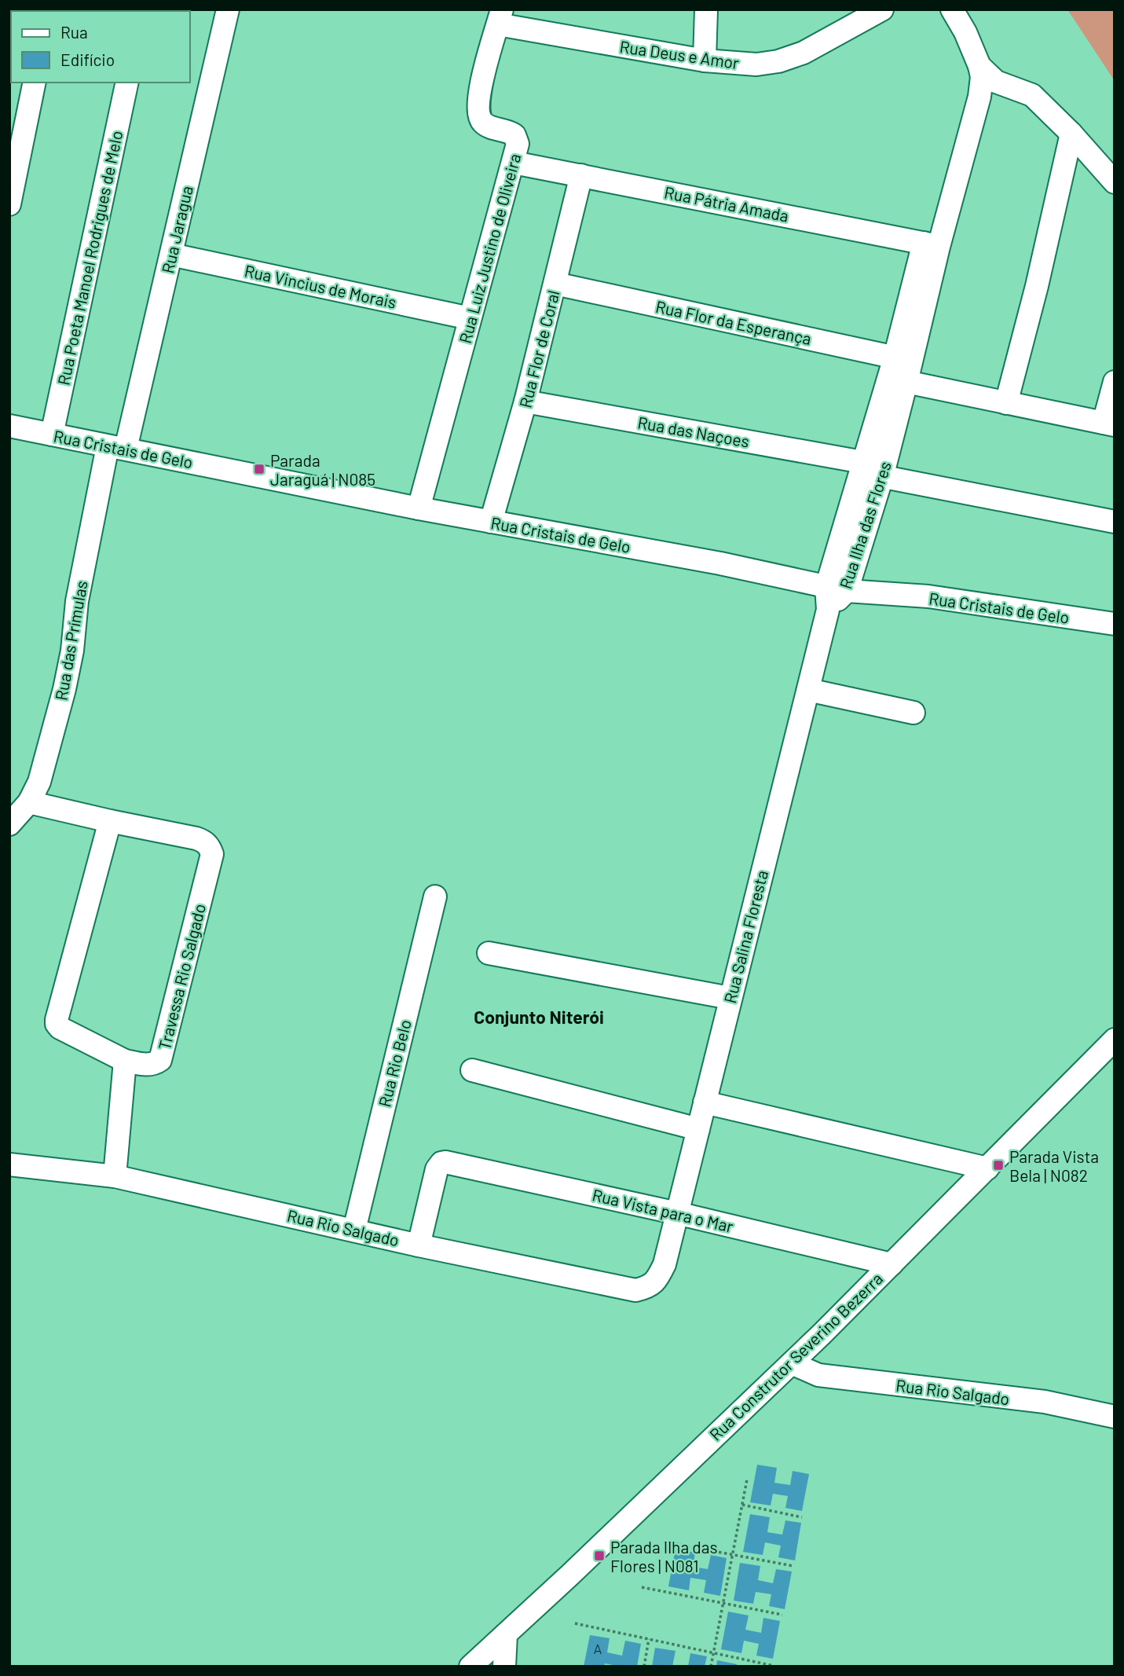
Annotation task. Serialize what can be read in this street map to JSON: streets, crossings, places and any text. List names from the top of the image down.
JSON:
{
  "streets": {
    "street": [
      "Rua Deus e Amor",
      "Rua Pátria Amada",
      "Rua Jaragua",
      "Rua Luiz Justino de Oliveira",
      "Rua Poeta Manoel Rodrigues de Melo",
      "Rua Vincius de Morais",
      "Rua Flor da Esperança",
      "Rua Flor de Coral",
      "Rua das Naçoes",
      "Rua Cristais de Gelo",
      "Rua Ilha das Flores",
      "Rua das Prímulas",
      "Rua Salina Floresta",
      "Travessa Rio Salgado",
      "Rua Rio Belo",
      "Rua Vista para o Mar",
      "Rua Rio Salgado",
      "Rua Construtor Severino Bezerra"
    ]
  },
  "crossings": [
    ["Rua Deus e Amor", "Rua Luiz Justino de Oliveira"],
    ["Rua Pátria Amada", "Rua Luiz Justino de Oliveira"],
    ["Rua Pátria Amada", "Rua Flor de Coral"],
    ["Rua Pátria Amada", "Rua Ilha das Flores"],
    ["Rua Jaragua", "Rua Vincius de Morais"],
    ["Rua Jaragua", "Rua Cristais de Gelo"],
    ["Rua Jaragua", "Rua das Prímulas"],
    ["Rua Luiz Justino de Oliveira", "Rua Vincius de Morais"],
    ["Rua Luiz Justino de Oliveira", "Rua Cristais de Gelo"],
    ["Rua Poeta Manoel Rodrigues de Melo", "Rua Cristais de Gelo"],
    ["Rua Flor da Esperança", "Rua Flor de Coral"],
    ["Rua Flor da Esperança", "Rua Ilha das Flores"],
    ["Rua Flor de Coral", "Rua das Naçoes"],
    ["Rua Flor de Coral", "Rua Cristais de Gelo"],
    ["Rua das Naçoes", "Rua Ilha das Flores"],
    ["Rua Cristais de Gelo", "Rua Ilha das Flores"],
    ["Rua Cristais de Gelo", "Rua das Prímulas"],
    ["Rua Ilha das Flores", "Rua Salina Floresta"],
    ["Rua Salina Floresta", "Rua Vista para o Mar"],
    ["Rua Salina Floresta", "Rua Rio Salgado"],
    ["Rua Rio Belo", "Rua Rio Salgado"],
    ["Rua Vista para o Mar", "Rua Rio Salgado"],
    ["Rua Vista para o Mar", "Rua Construtor Severino Bezerra"],
    ["Rua Rio Salgado", "Rua Construtor Severino Bezerra"]
  ],
  "districts": ["Conjunto Niterói"],
  "places": {
    "transit": ["Parada Jaraguá | N085", "Parada Vista Bela | N082", "Parada Ilha das Flores | N081"]
  },
  "house_numbers": ["A"],
  "legend": ["Rua", "Edifício"]
}
